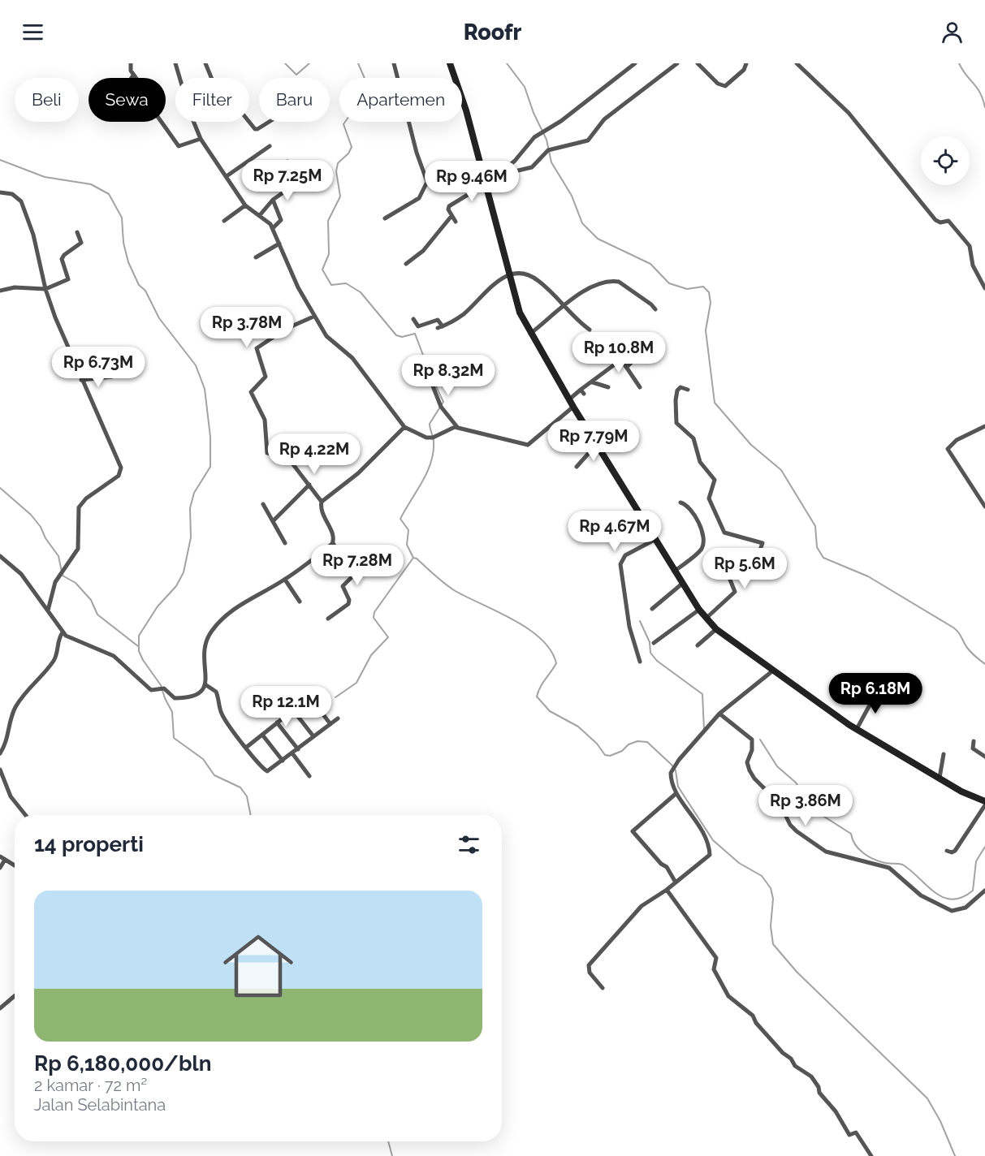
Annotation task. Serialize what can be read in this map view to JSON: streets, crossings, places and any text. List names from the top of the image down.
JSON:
{
  "page": {
    "header": "Roofr",
    "chip": [
      "Beli",
      "Sewa",
      "Filter",
      "Baru",
      "Apartemen"
    ],
    "price": [
      "Rp 7.25M",
      "Rp 9.46M",
      "Rp 3.78M",
      "Rp 10.8M",
      "Rp 6.73M",
      "Rp 8.32M",
      "Rp 7.79M",
      "Rp 4.22M",
      "Rp 4.67M",
      "Rp 7.28M",
      "Rp 5.6M",
      "Rp 6.18M",
      "Rp 12.1M",
      "Rp 3.86M"
    ],
    "heading": "14 properti",
    "list": [
      {
        "name": "Rp 6,180,000/bln",
        "note": "2 kamar · 72 m² · Jalan Selabintana"
      }
    ]
  }
}
